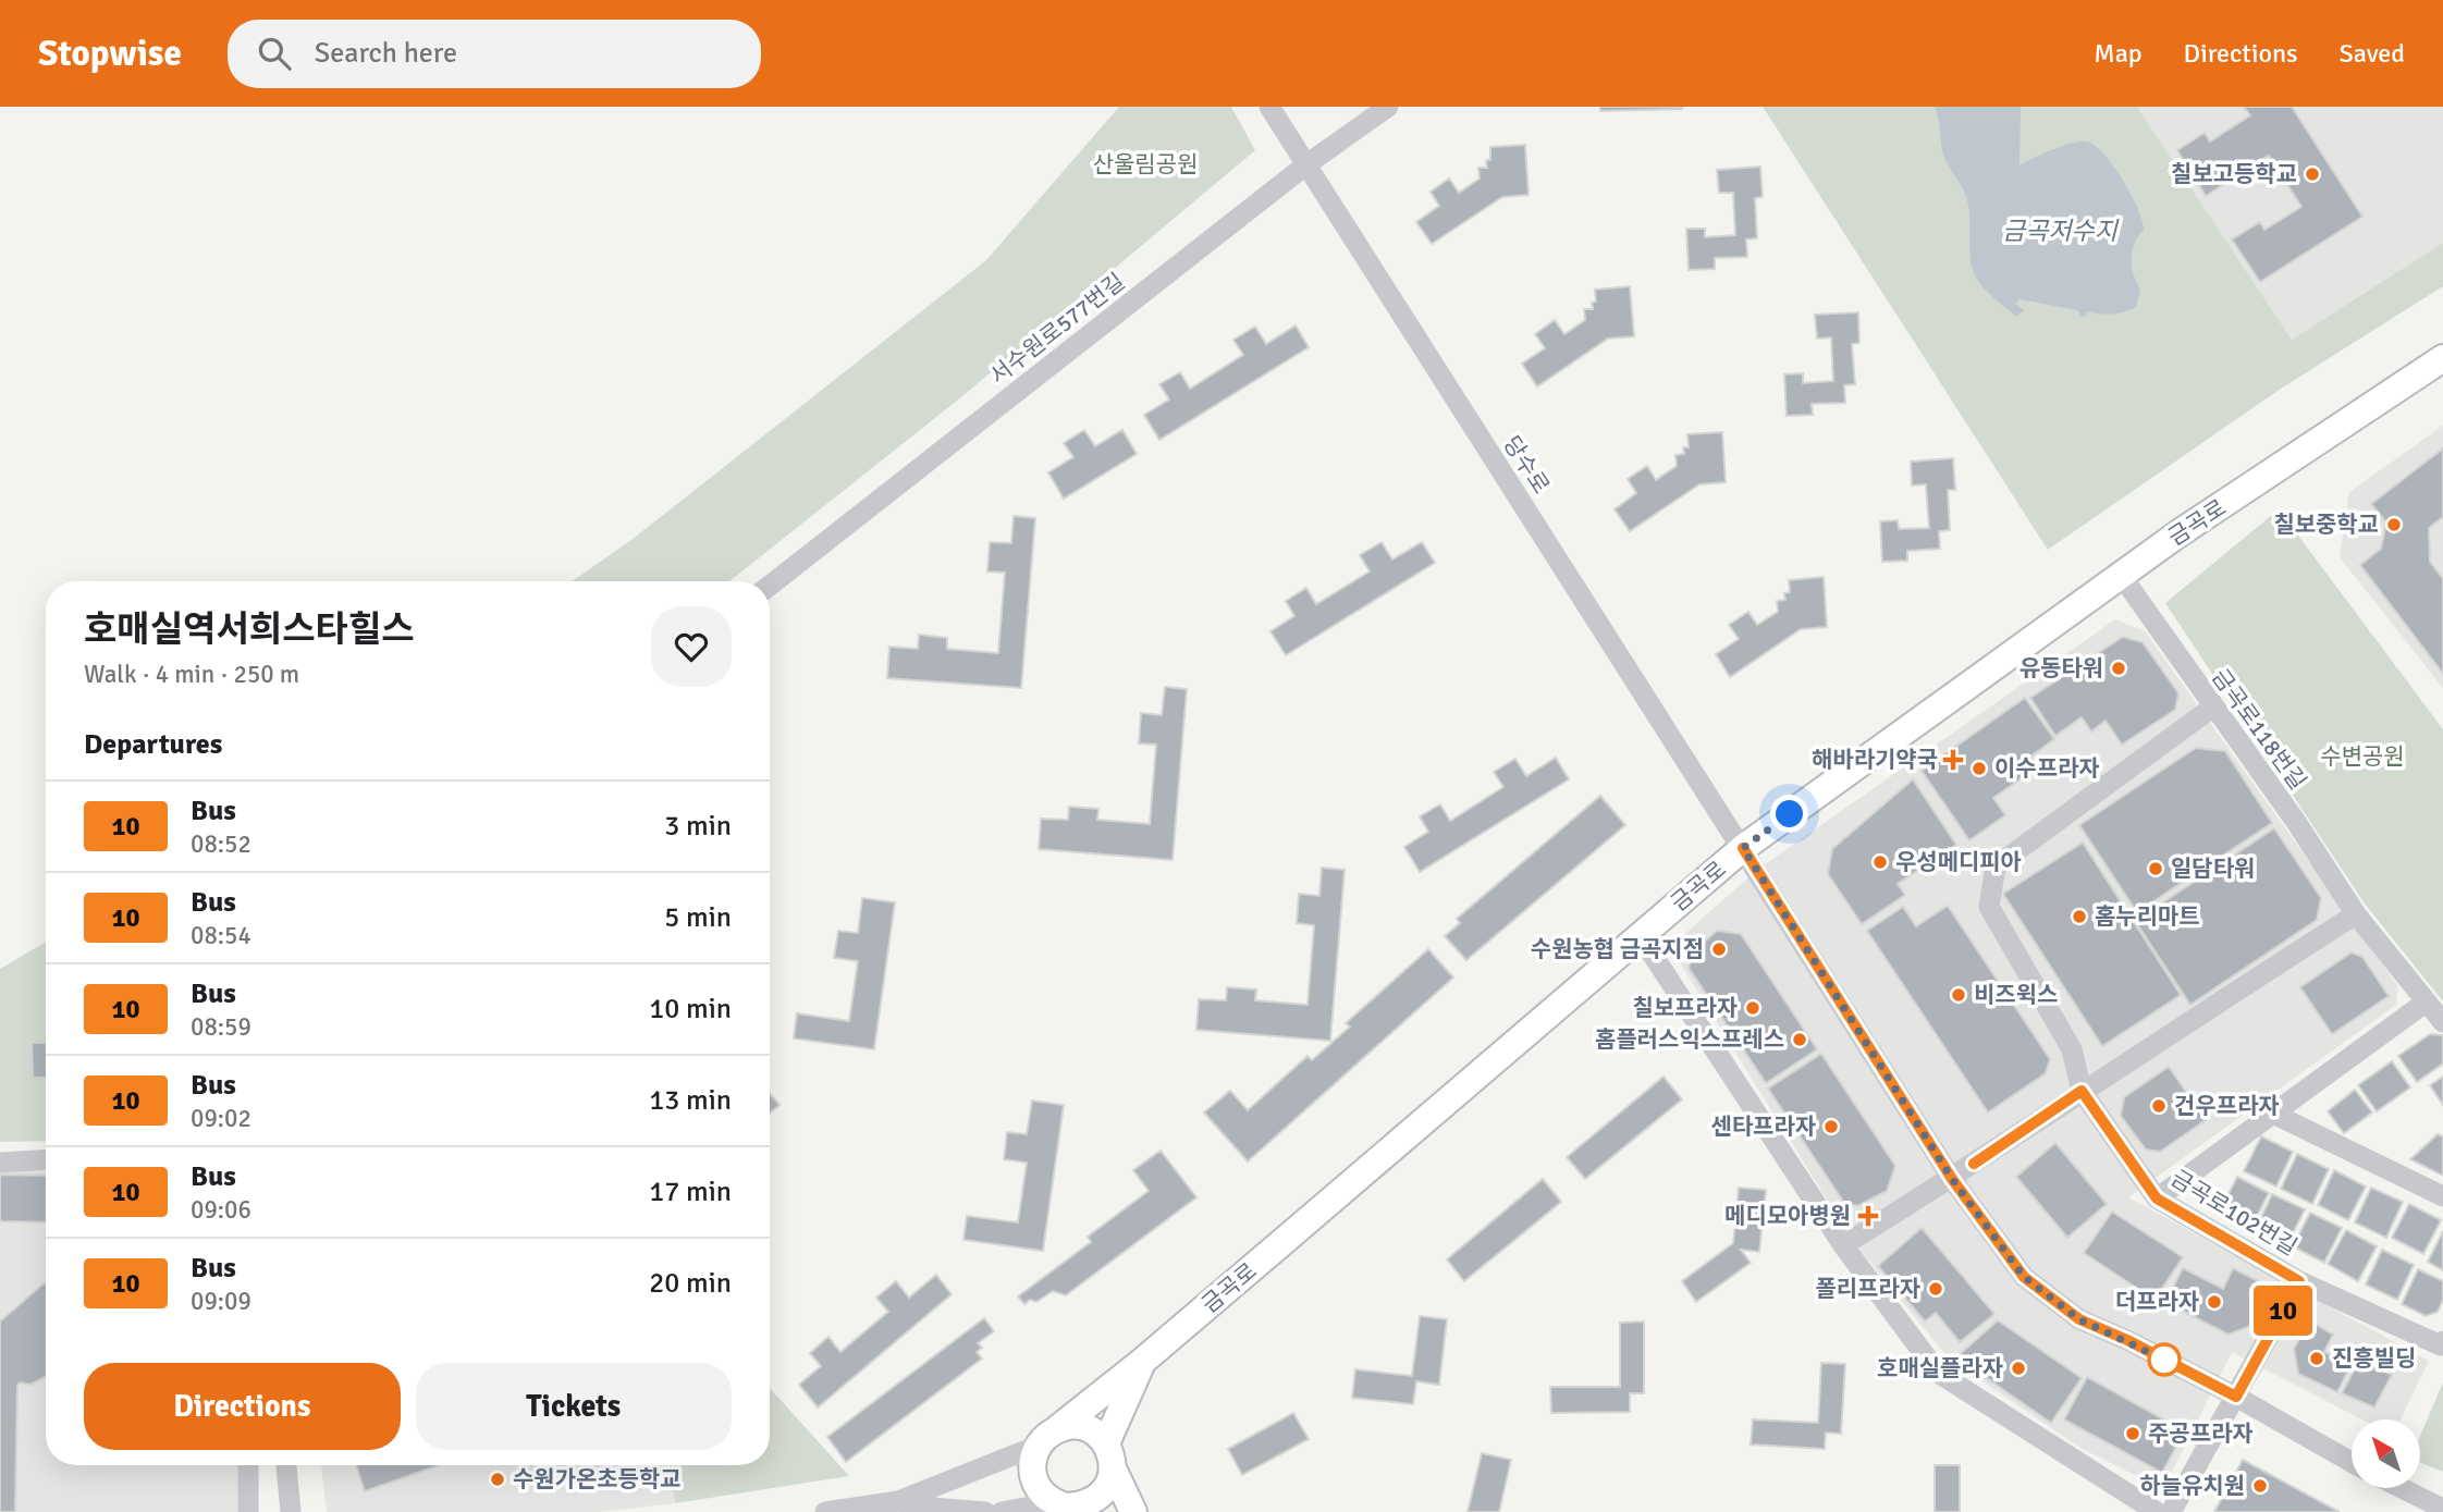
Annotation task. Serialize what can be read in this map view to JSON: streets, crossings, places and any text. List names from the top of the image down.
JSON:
{
  "streets": {
    "main road": ["금곡로"],
    "street": [
      "서수원로577번길",
      "당수로",
      "금곡로118번길",
      "금곡로102번길"
    ]
  },
  "crossings": [
    ["서수원로577번길", "당수로"],
    ["당수로", "금곡로"],
    ["금곡로", "금곡로118번길"]
  ],
  "water": ["금곡저수지"],
  "parks": ["산울림공원", "수변공원"],
  "places": {
    "other": [
      "칠보고등학교",
      "칠보중학교",
      "유동타워",
      "이수프라자",
      "우성메디피아",
      "일담타워",
      "홈누리마트",
      "수원농협 금곡지점",
      "비즈윅스",
      "칠보프라자",
      "홈플러스익스프레스",
      "건우프라자",
      "센타프라자",
      "폴리프라자",
      "더프라자",
      "진흥빌딩",
      "호매실플라자",
      "주공프라자",
      "수원가온초등학교",
      "하늘유치원"
    ],
    "health": ["해바라기약국", "메디모아병원"]
  },
  "lines": ["bus line 10"],
  "north": "top left",
  "page": {
    "header": "Stopwise",
    "search": "Search here",
    "nav": ["Map", "Directions", "Saved"],
    "on_map": "10",
    "heading": [
      ["호매실역서희스타힐스", "Walk · 4 min · 250 m"],
      "Departures"
    ],
    "list": [
      {
        "mark": "10",
        "name": "Bus",
        "note": "08:52",
        "value": "3 min"
      },
      {
        "mark": "10",
        "name": "Bus",
        "note": "08:54",
        "value": "5 min"
      },
      {
        "mark": "10",
        "name": "Bus",
        "note": "08:59",
        "value": "10 min"
      },
      {
        "mark": "10",
        "name": "Bus",
        "note": "09:02",
        "value": "13 min"
      },
      {
        "mark": "10",
        "name": "Bus",
        "note": "09:06",
        "value": "17 min"
      },
      {
        "mark": "10",
        "name": "Bus",
        "note": "09:09",
        "value": "20 min"
      }
    ],
    "buttons": ["Directions", "Tickets"]
  }
}
